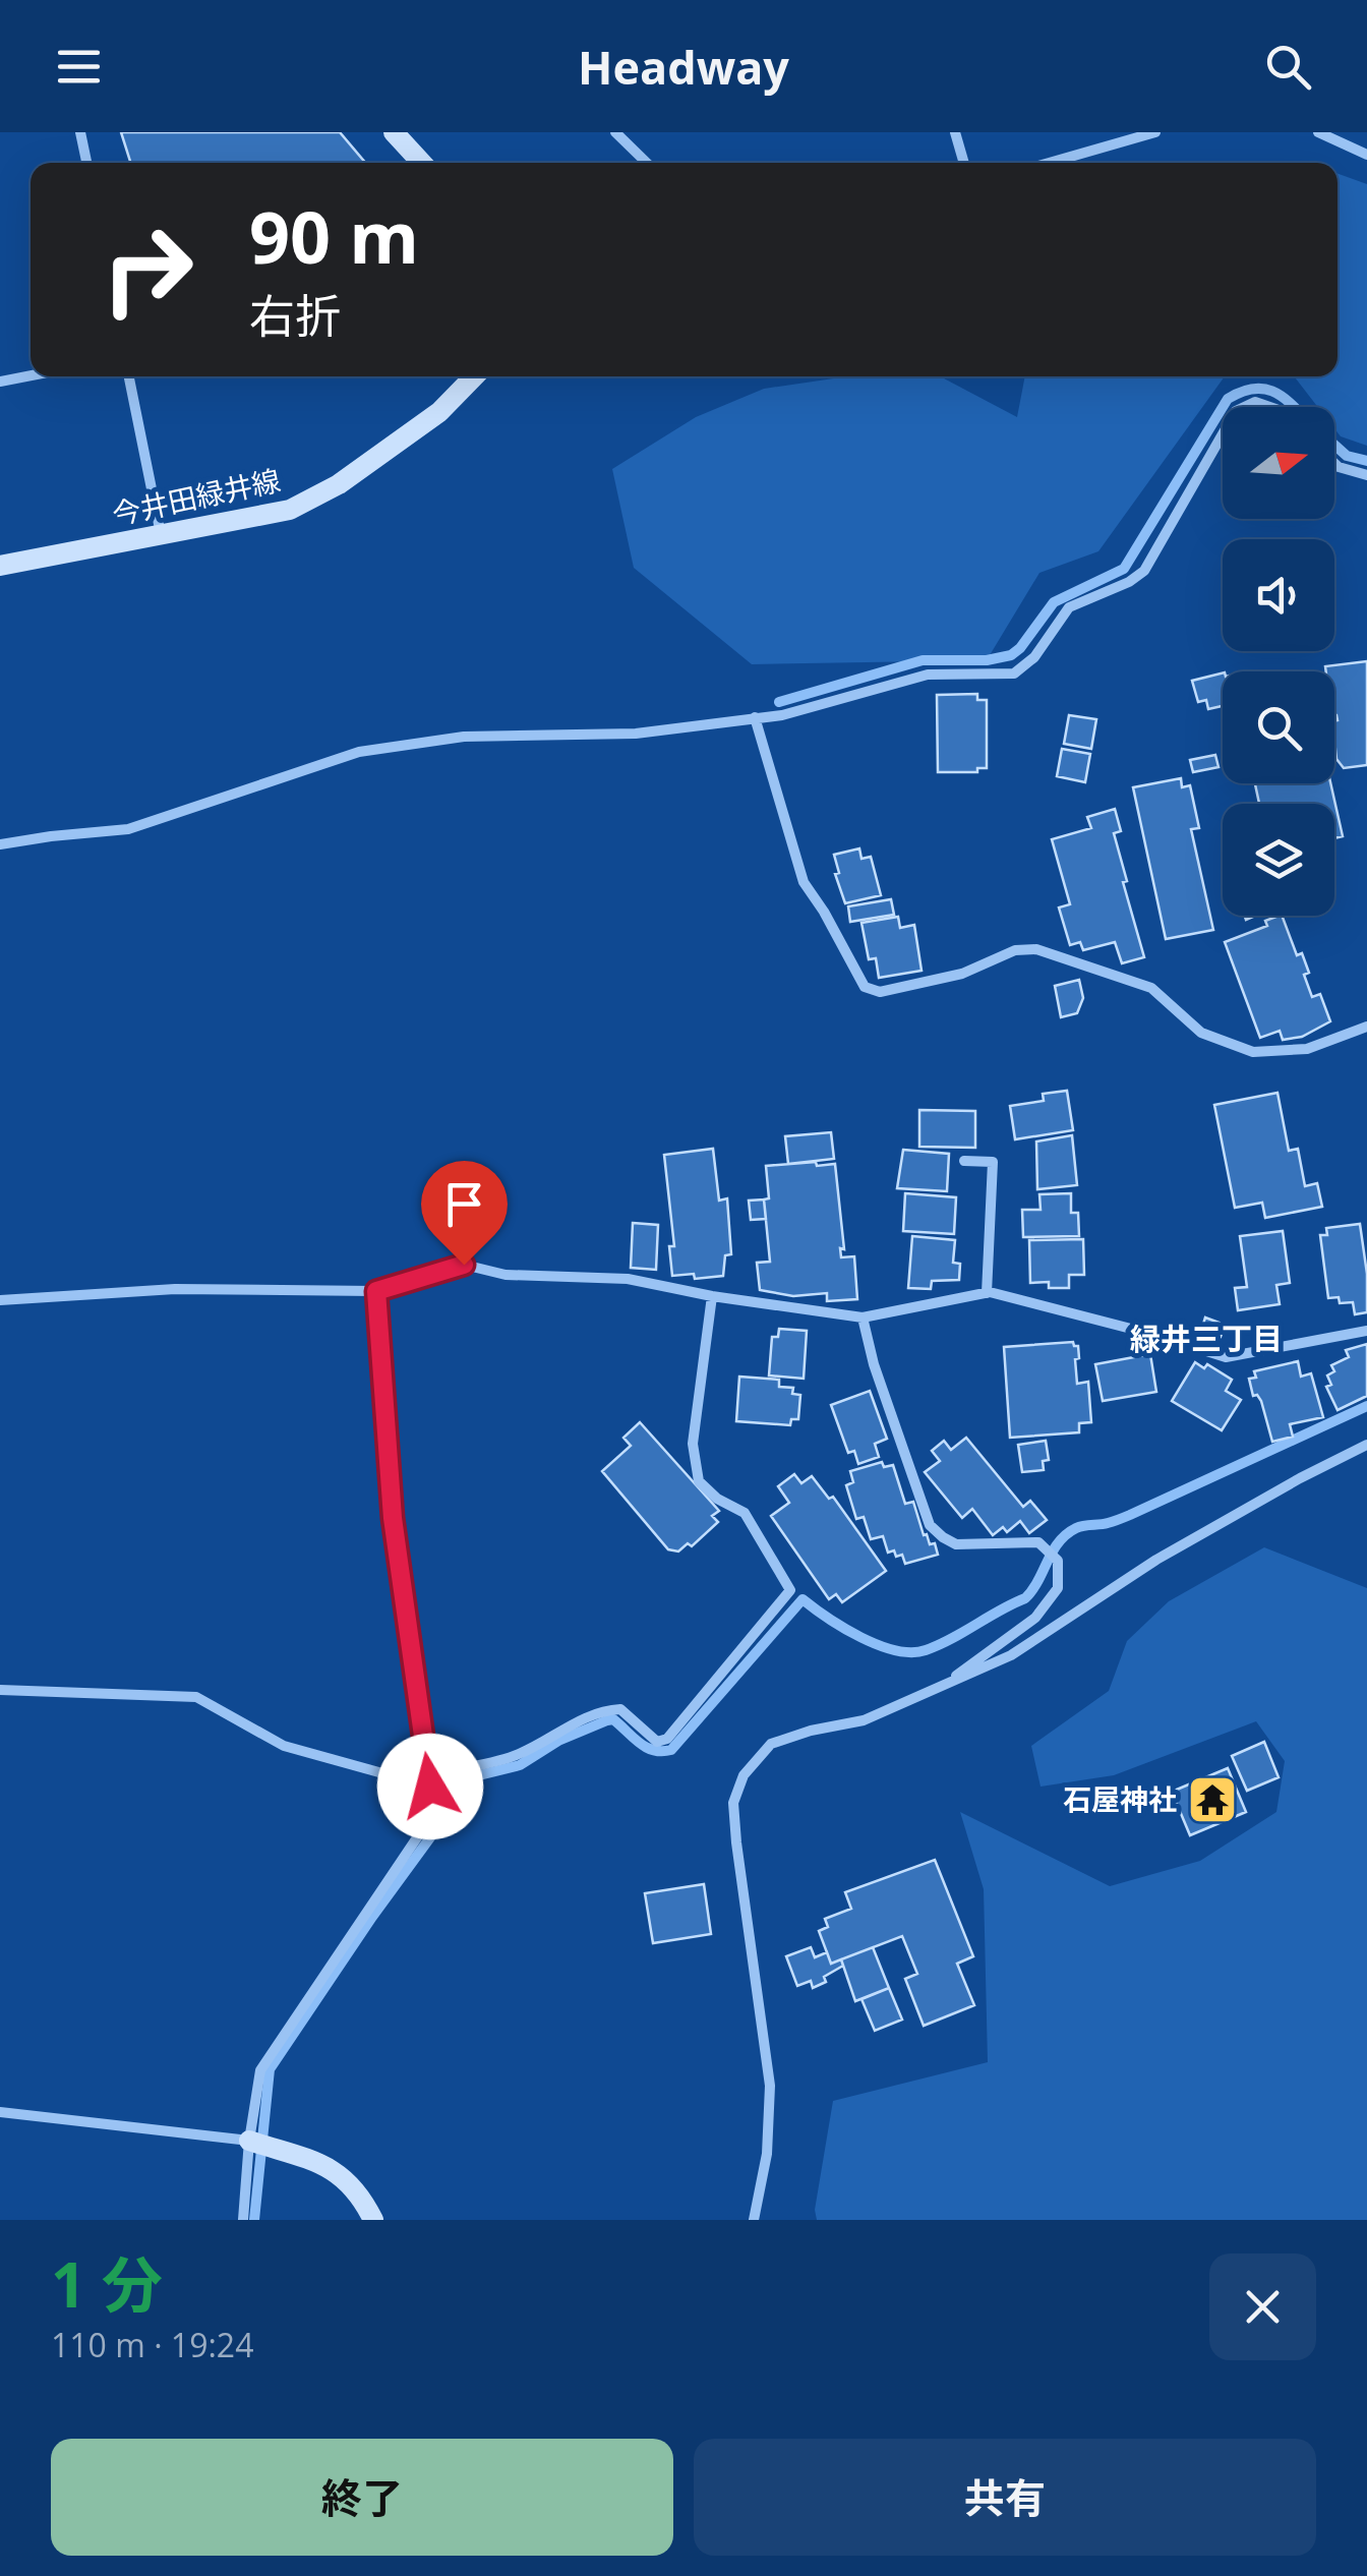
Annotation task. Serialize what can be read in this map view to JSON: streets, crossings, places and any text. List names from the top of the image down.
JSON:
{
  "streets": {
    "main road": ["今井田緑井線"]
  },
  "districts": ["緑井三丁目"],
  "places": {
    "temple": ["石屋神社"]
  },
  "north": "right",
  "page": {
    "header": "Headway",
    "turn": ["90 m", "右折"],
    "heading": ["1 分", "110 m · 19:24"],
    "buttons": ["終了", "共有"]
  }
}
